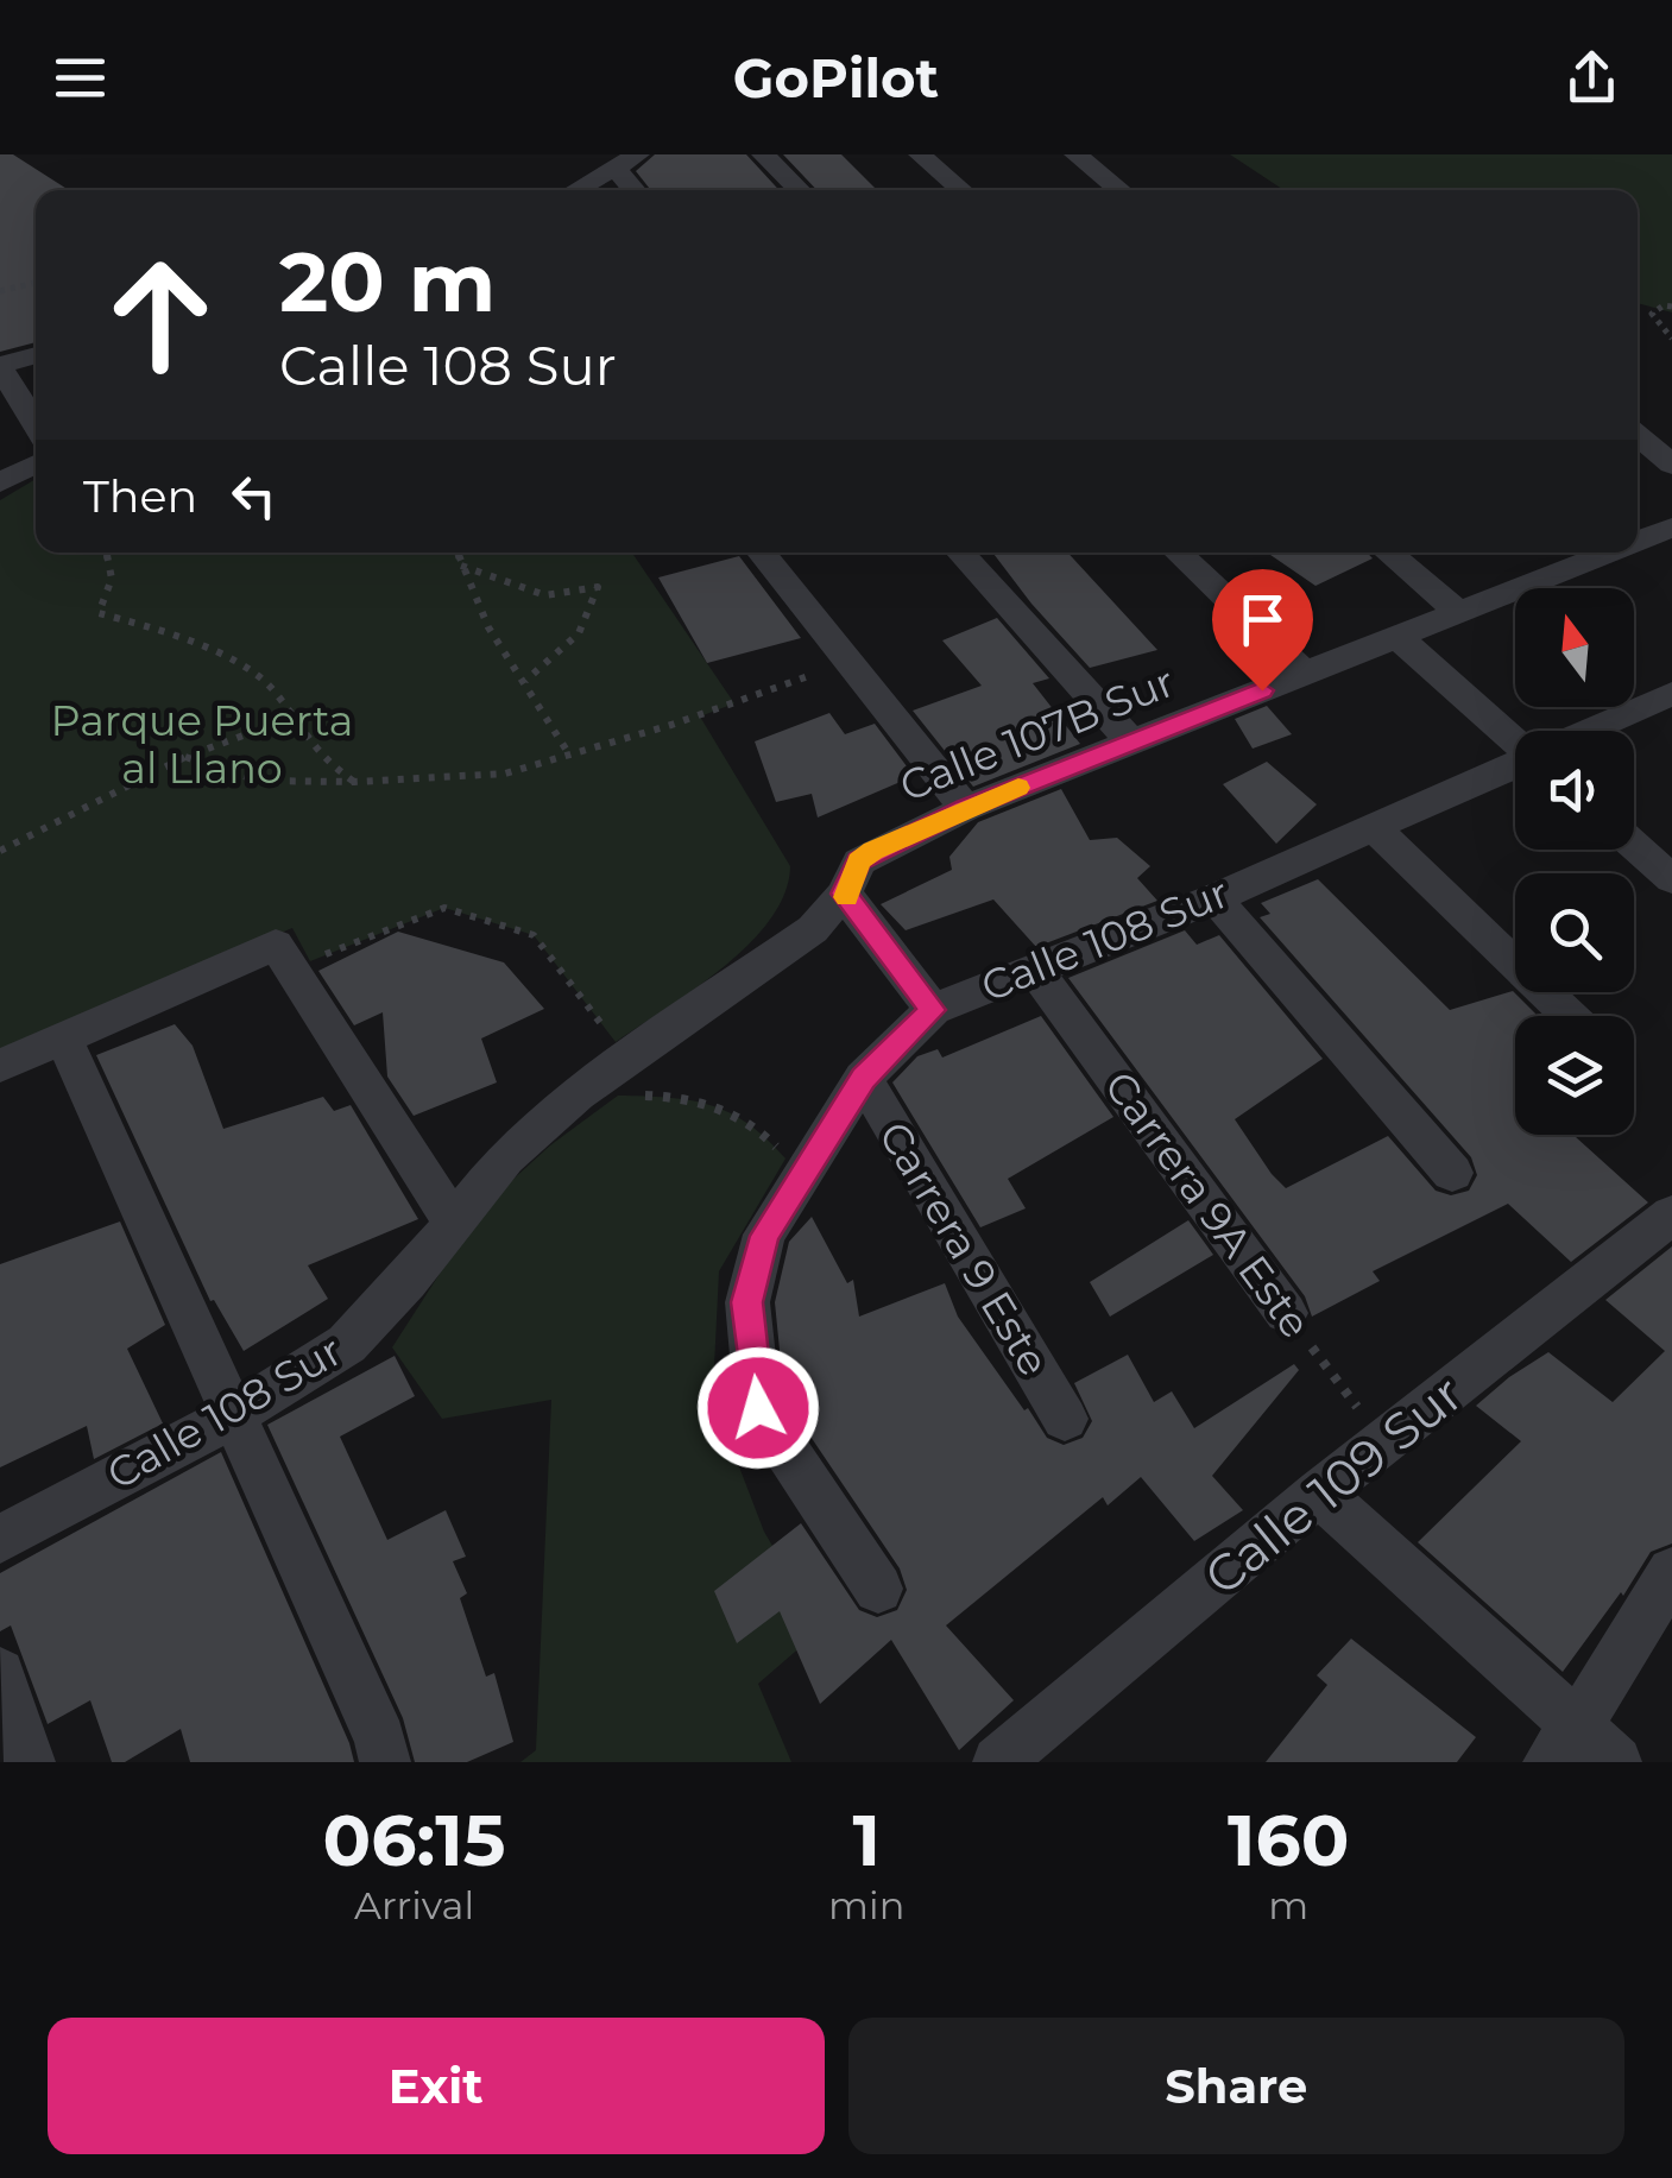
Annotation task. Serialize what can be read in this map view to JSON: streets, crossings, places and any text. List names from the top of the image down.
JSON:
{
  "streets": {
    "street": [
      "Calle 107B Sur",
      "Calle 108 Sur",
      "Carrera 9A Este",
      "Carrera 9 Este",
      "Calle 109 Sur"
    ]
  },
  "crossings": [
    ["Calle 107B Sur", "Calle 108 Sur"],
    ["Calle 108 Sur", "Carrera 9A Este"],
    ["Calle 108 Sur", "Carrera 9 Este"],
    ["Carrera 9A Este", "Calle 109 Sur"]
  ],
  "parks": ["Parque Puerta al Llano"],
  "north": "top",
  "page": {
    "header": "GoPilot",
    "turn": ["20 m", "Calle 108 Sur"],
    "then": "Then",
    "eta": [
      "06:15",
      "Arrival",
      "1",
      "min",
      "160",
      "m"
    ],
    "buttons": ["Exit", "Share"]
  }
}
